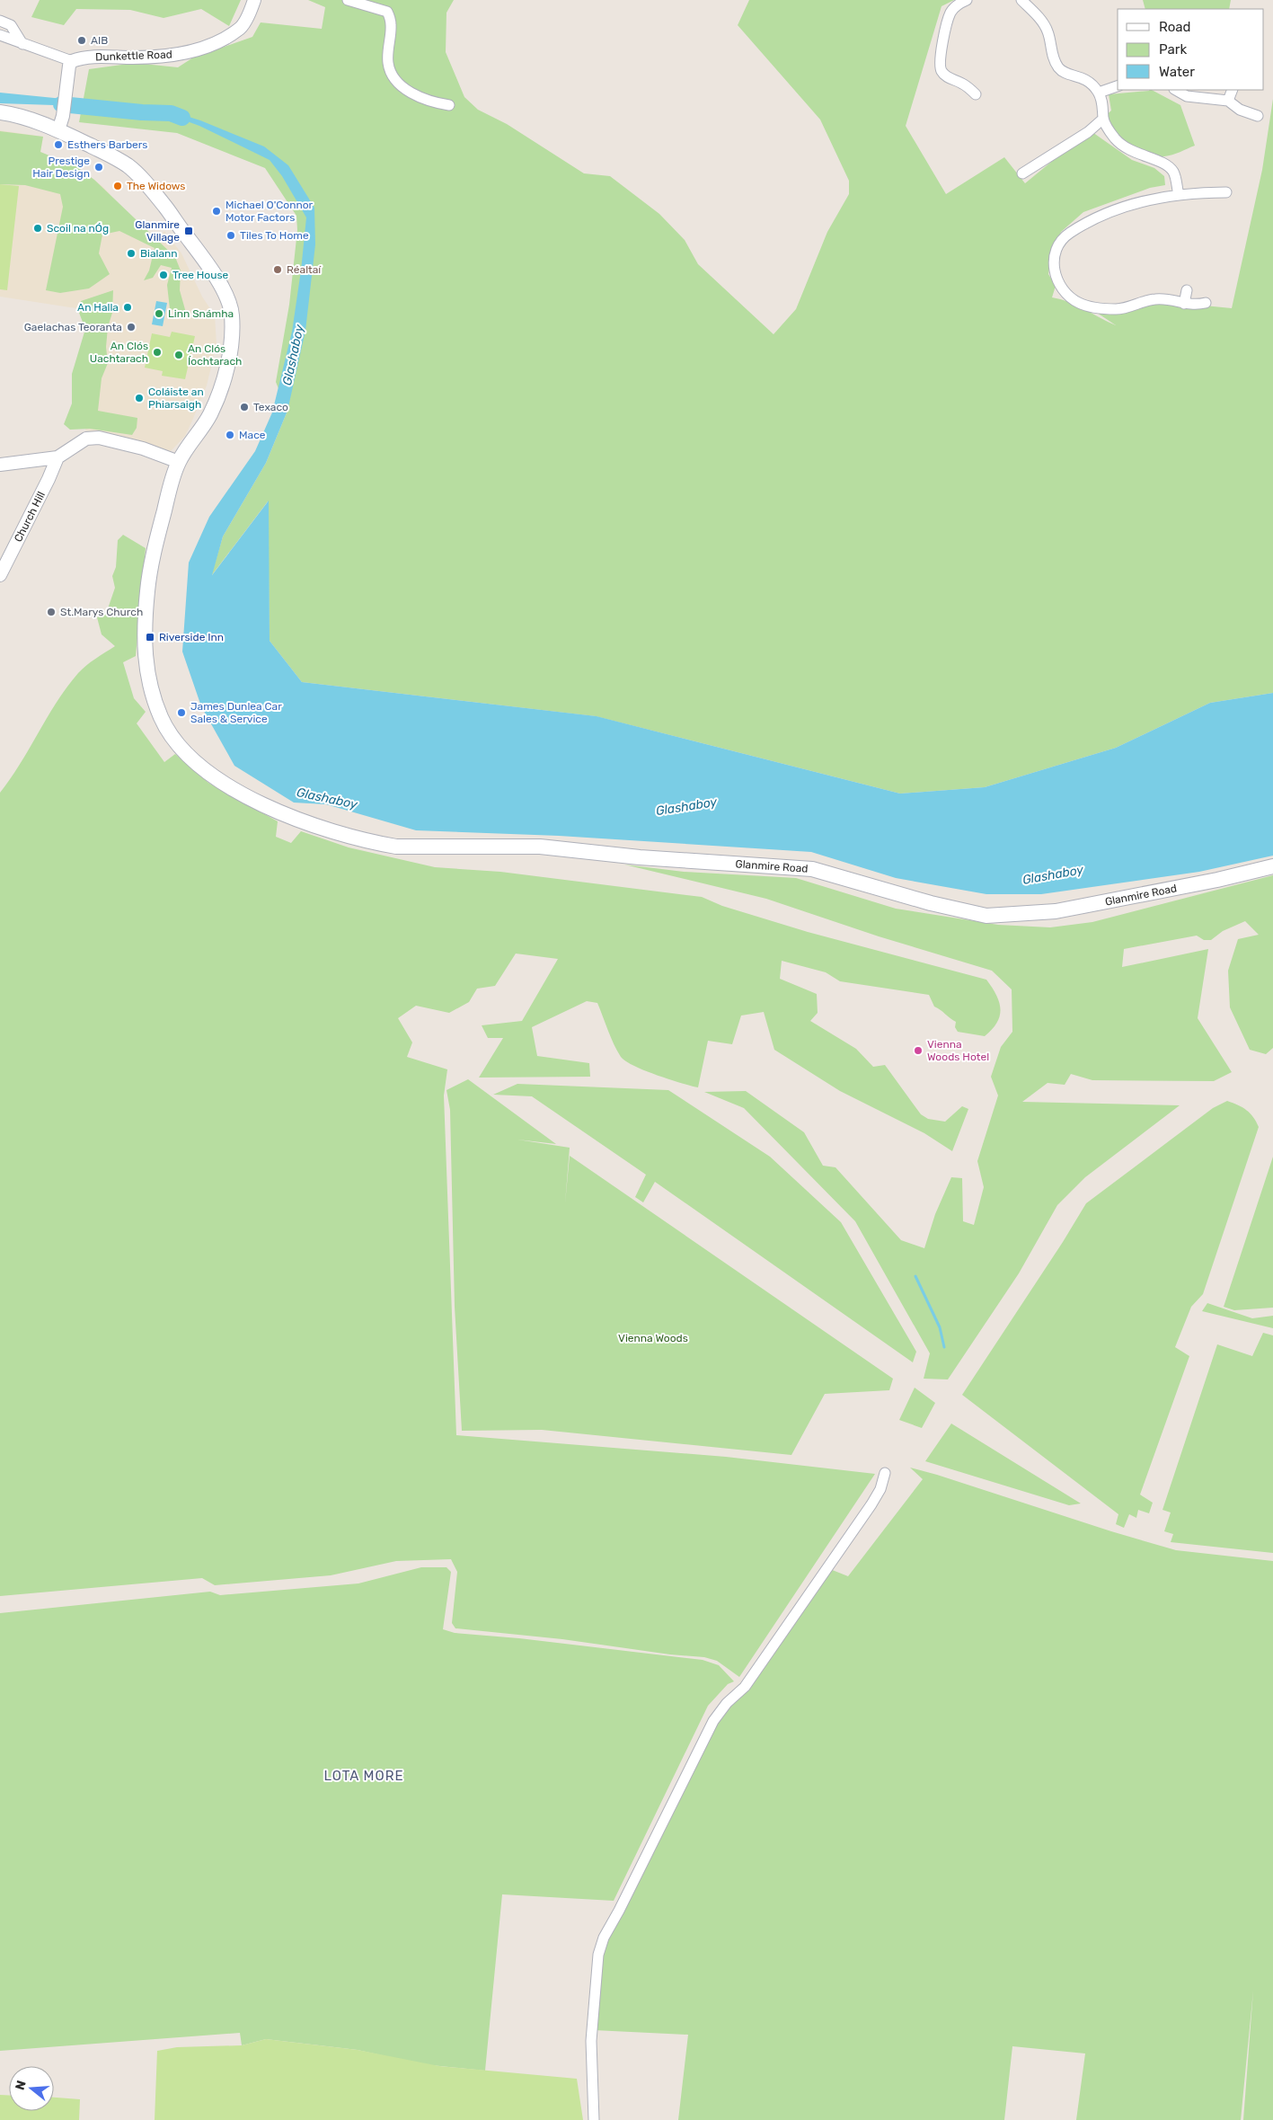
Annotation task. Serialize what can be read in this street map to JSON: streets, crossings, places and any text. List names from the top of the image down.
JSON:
{
  "streets": {
    "main road": ["Glanmire Road"],
    "street": ["Dunkettle Road", "Church Hill"]
  },
  "districts": ["LOTA MORE"],
  "water": ["Glashaboy"],
  "parks": ["Vienna Woods"],
  "places": {
    "other": [
      "AIB",
      "Esthers Barbers",
      "Prestige Hair Design",
      "The Widows",
      "Michael O'Connor Motor Factors",
      "Scoil na nÓg",
      "Tiles To Home",
      "Bialann",
      "Réaltaí",
      "Tree House",
      "An Halla",
      "Linn Snámha",
      "Gaelachas Teoranta",
      "An Clós Uachtarach",
      "An Clós Íochtarach",
      "Coláiste an Phiarsaigh",
      "Texaco",
      "Mace",
      "St.Marys Church",
      "James Dunlea Car Sales & Service",
      "Vienna Woods Hotel"
    ],
    "transit": ["Glanmire Village", "Riverside Inn"]
  },
  "legend": ["Road", "Park", "Water"],
  "north": "left"
}
